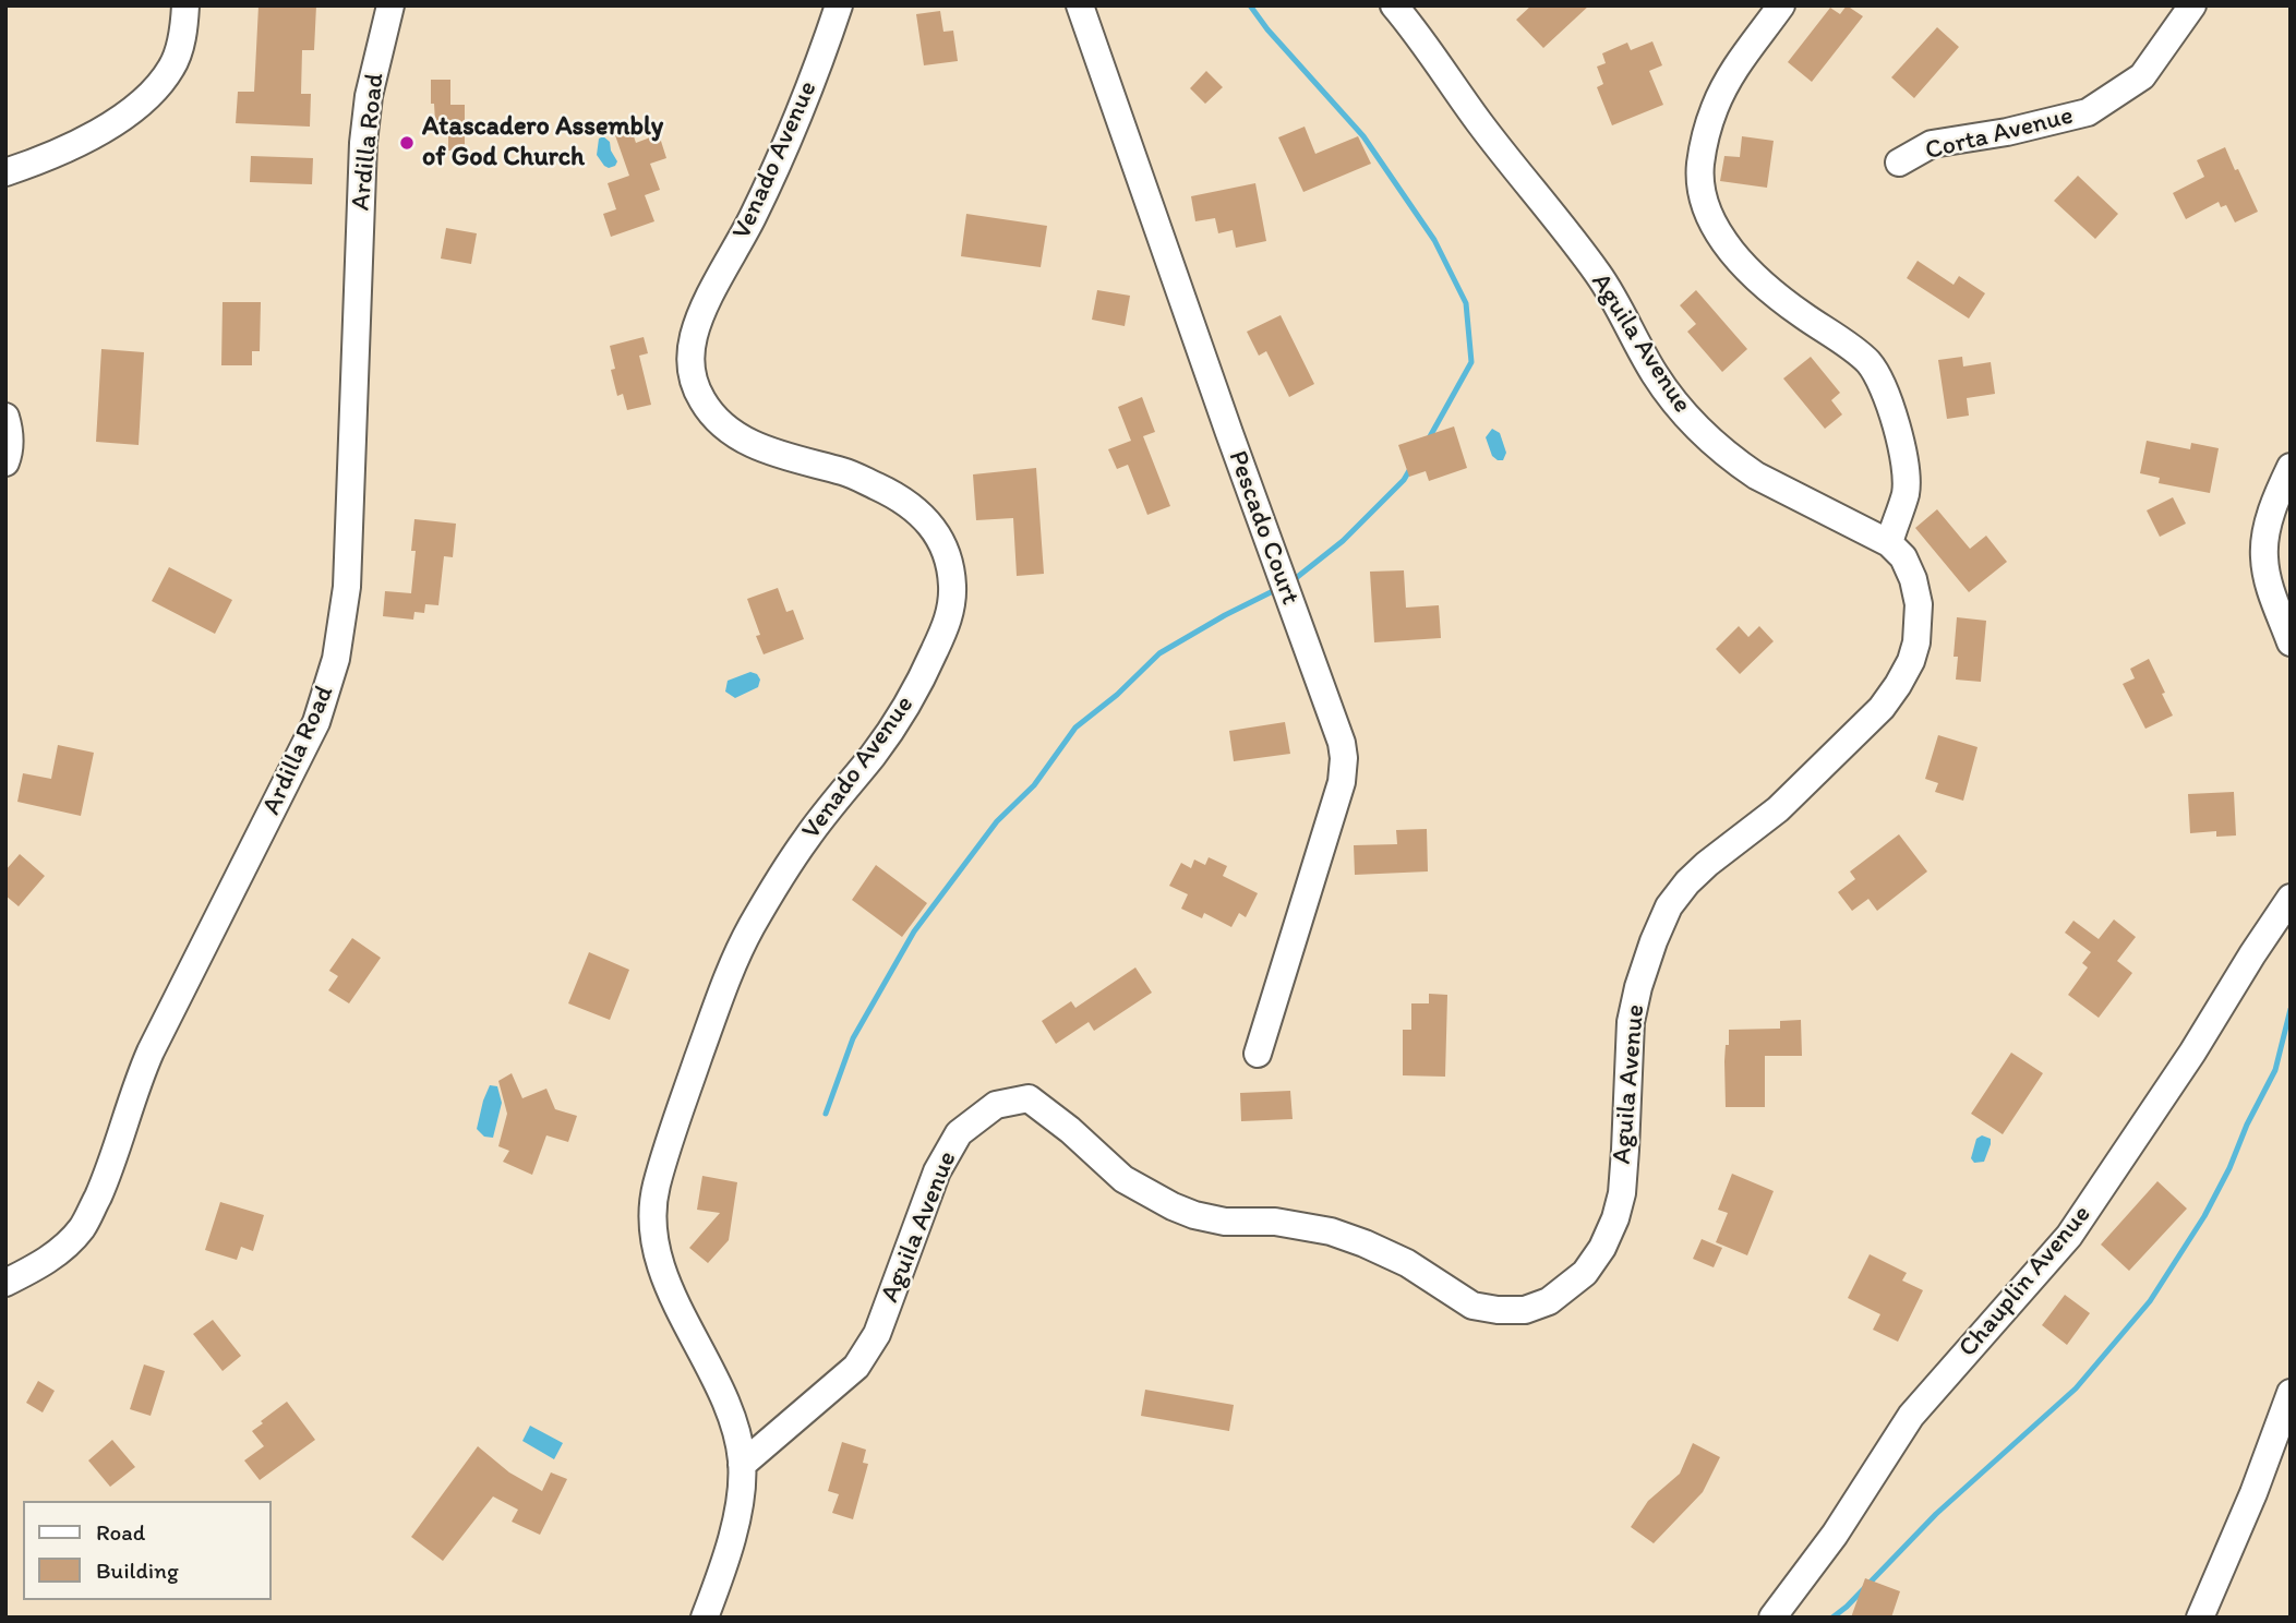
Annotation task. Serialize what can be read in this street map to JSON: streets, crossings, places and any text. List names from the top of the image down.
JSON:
{
  "streets": {
    "street": [
      "Corta Avenue",
      "Ardilla Road",
      "Venado Avenue",
      "Aguila Avenue",
      "Pescado Court",
      "Chauplin Avenue"
    ]
  },
  "crossings": [
    ["Venado Avenue", "Aguila Avenue"]
  ],
  "places": ["Atascadero Assembly of God Church"],
  "legend": ["Road", "Building"]
}
